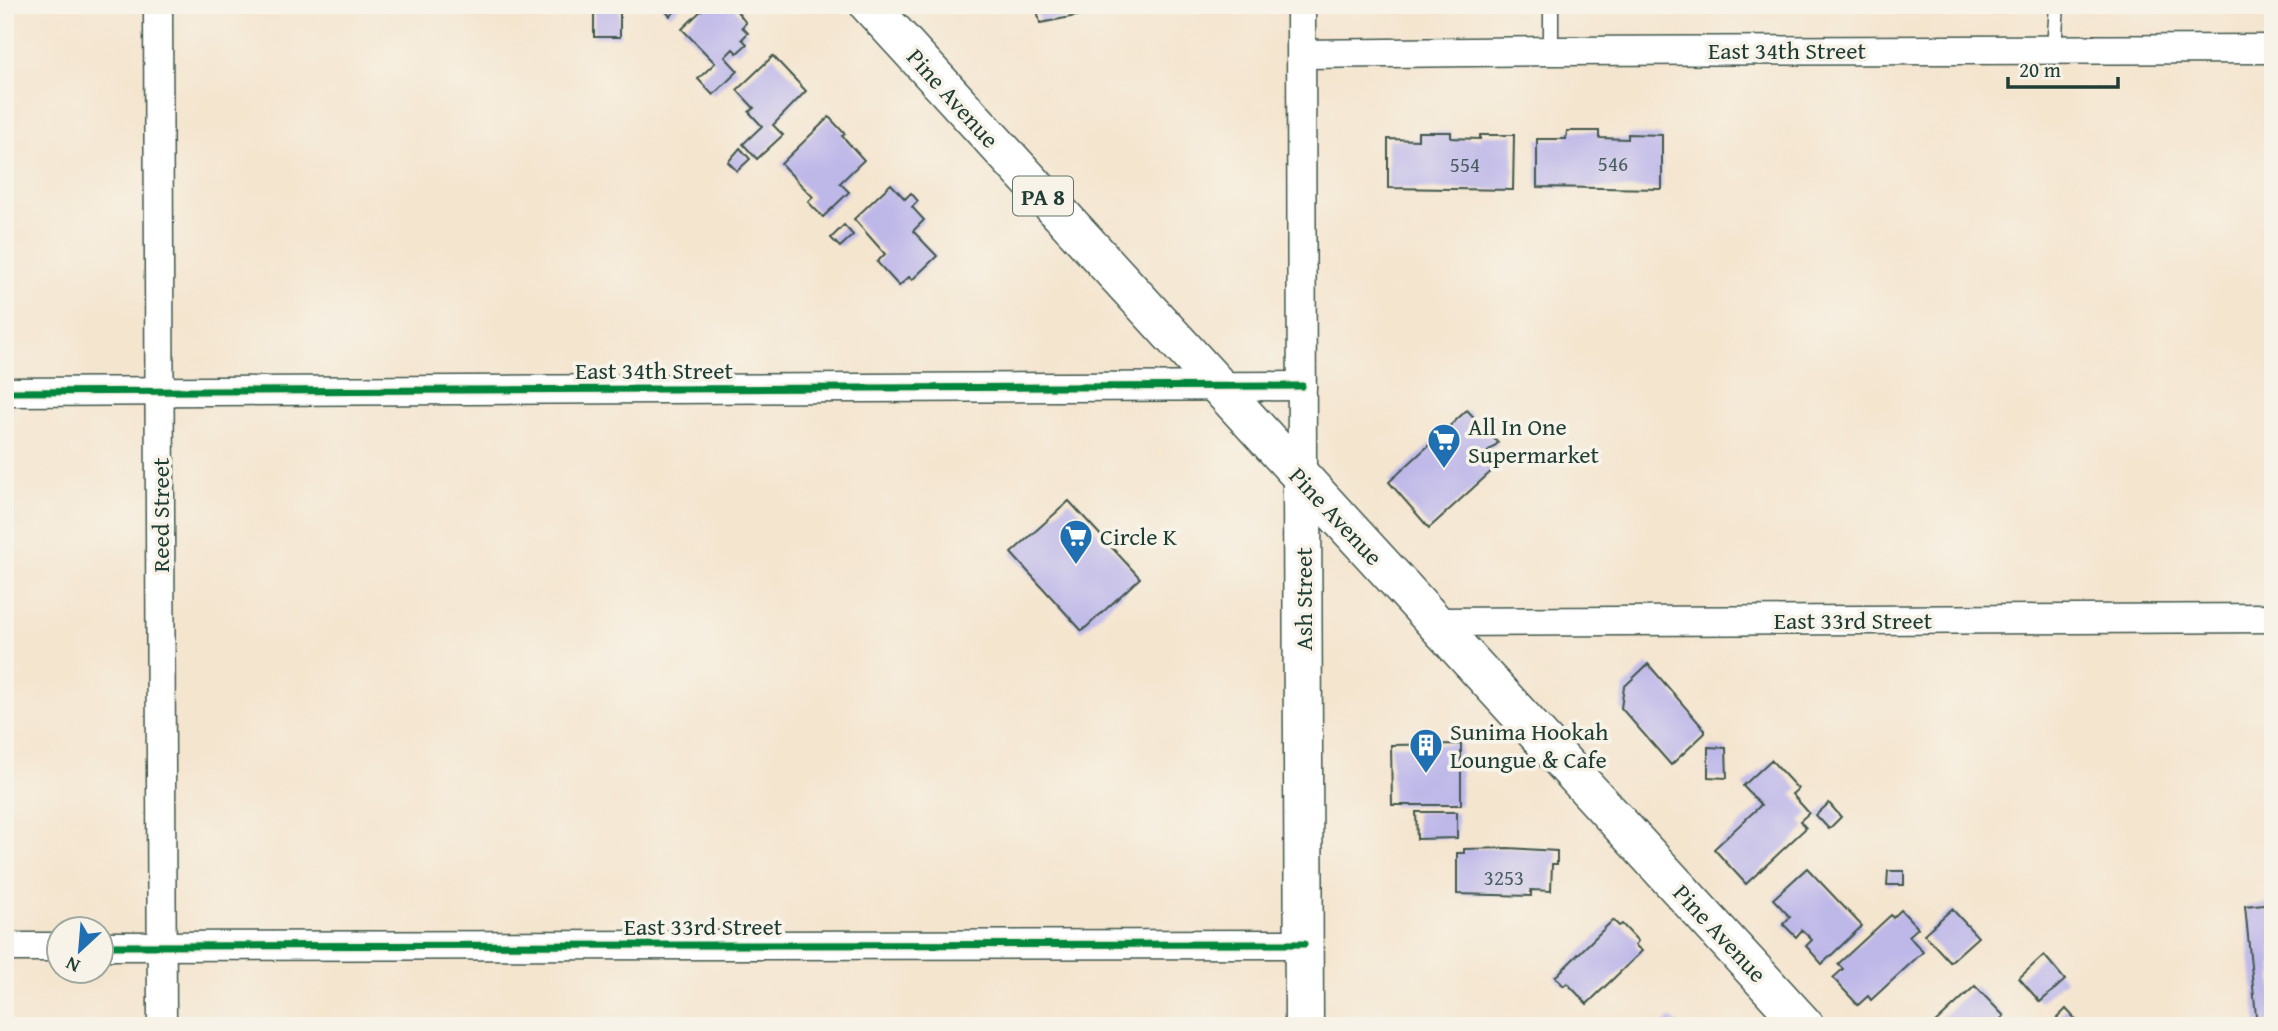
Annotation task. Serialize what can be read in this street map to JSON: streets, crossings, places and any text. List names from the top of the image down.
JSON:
{
  "streets": {
    "main road": ["Pine Avenue", "PA 8", "Ash Street"],
    "street": ["East 34th Street", "Reed Street", "East 33rd Street"]
  },
  "crossings": [
    ["East 34th Street", "Pine Avenue"],
    ["East 34th Street", "Reed Street"],
    ["East 34th Street", "Ash Street"],
    ["Pine Avenue", "Ash Street"],
    ["Pine Avenue", "East 33rd Street"],
    ["Reed Street", "East 33rd Street"],
    ["Ash Street", "East 33rd Street"]
  ],
  "places": {
    "supermarket": ["All In One Supermarket", "Circle K"],
    "building": ["Sunima Hookah Loungue & Cafe"]
  },
  "house_numbers": ["546", "554", "3253"],
  "scale_bar": "20 m",
  "north": "bottom left"
}
